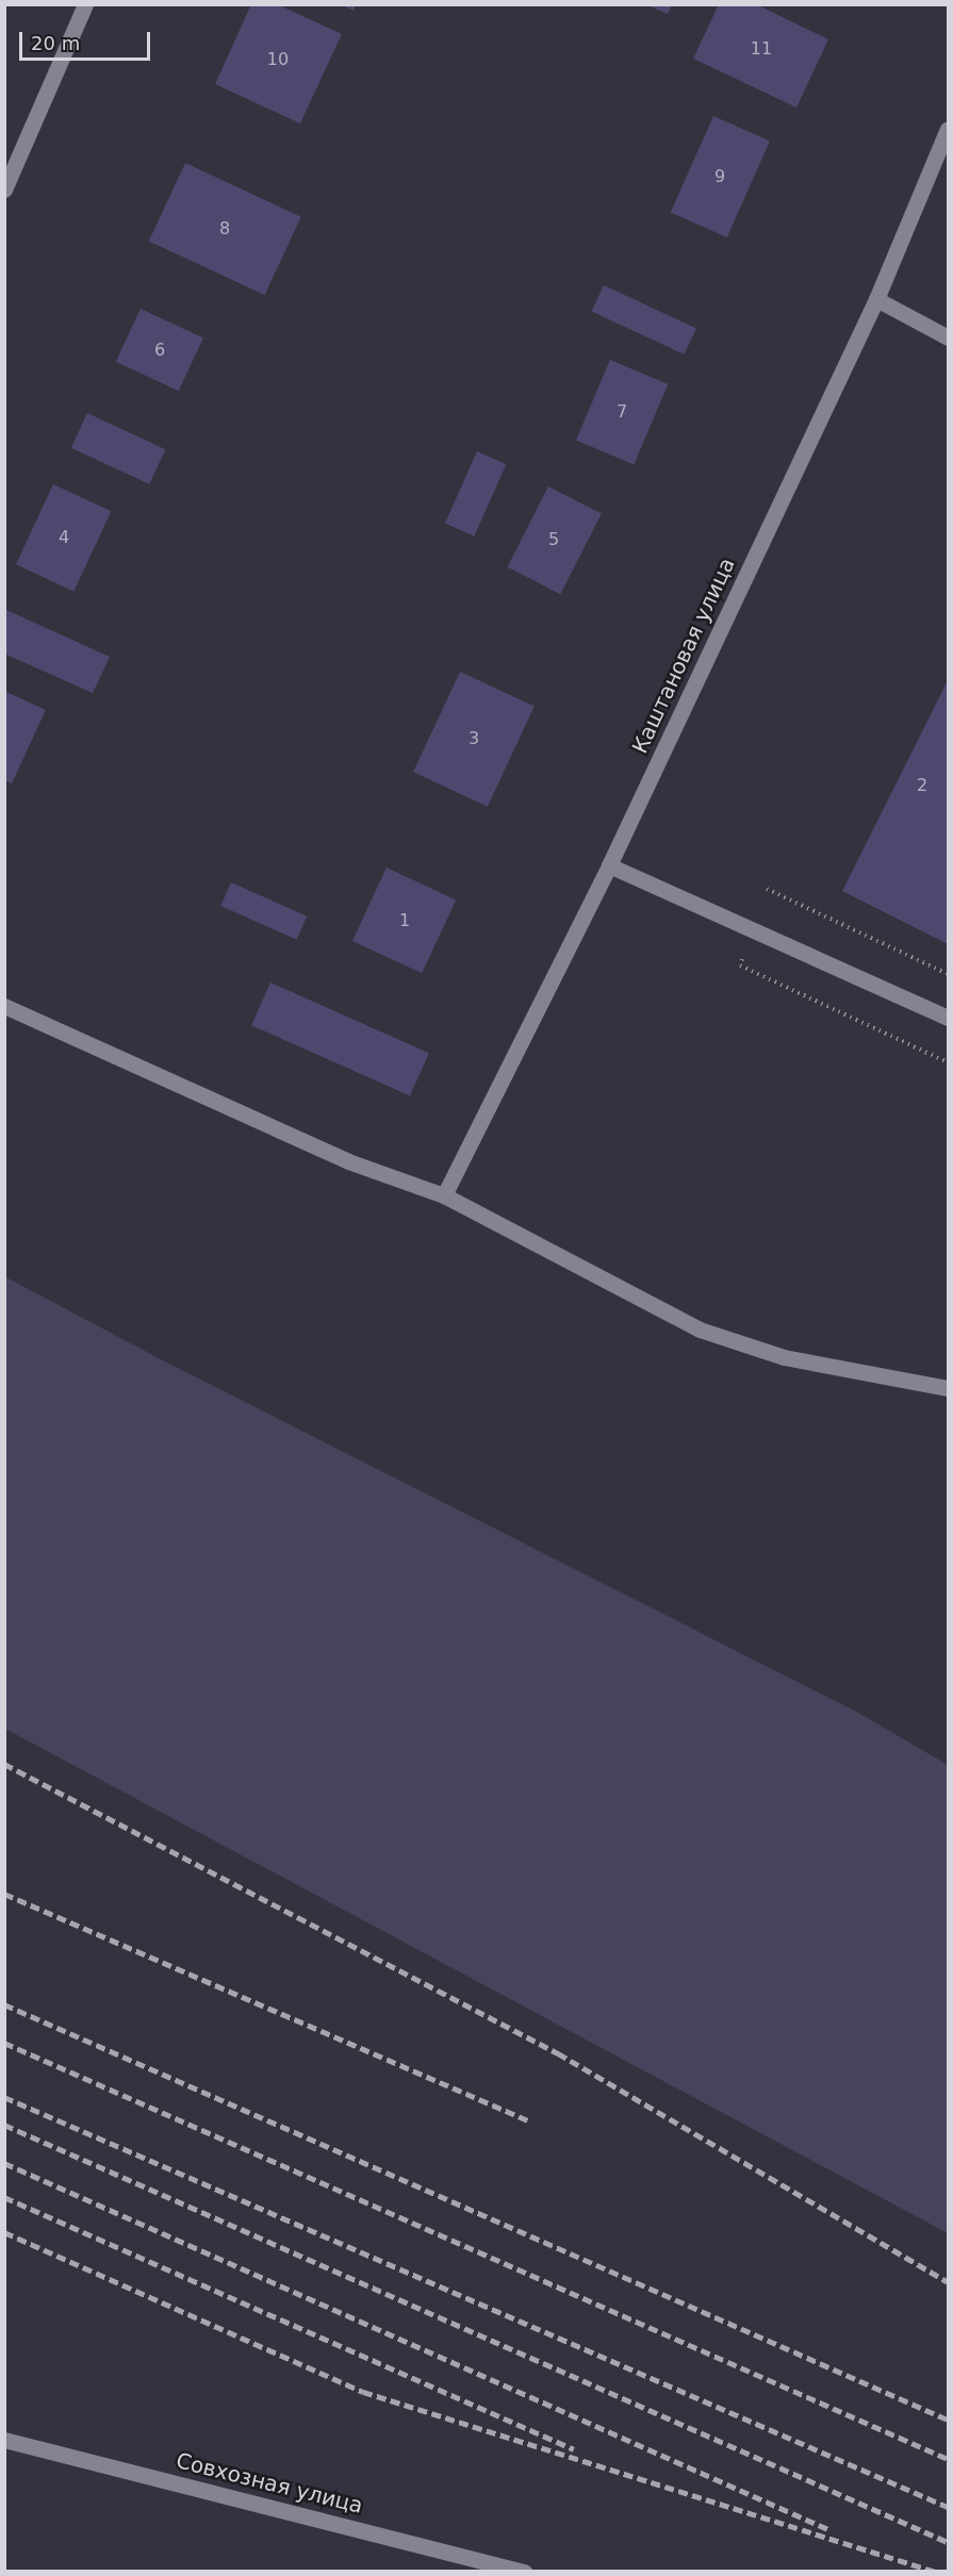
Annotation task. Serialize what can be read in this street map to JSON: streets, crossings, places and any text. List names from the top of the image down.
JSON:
{
  "streets": {
    "street": ["Каштановая улица", "Совхозная улица"]
  },
  "house_numbers": [
    "11",
    "10",
    "9",
    "8",
    "6",
    "7",
    "4",
    "5",
    "3",
    "2",
    "1"
  ],
  "scale_bar": "20 m"
}
